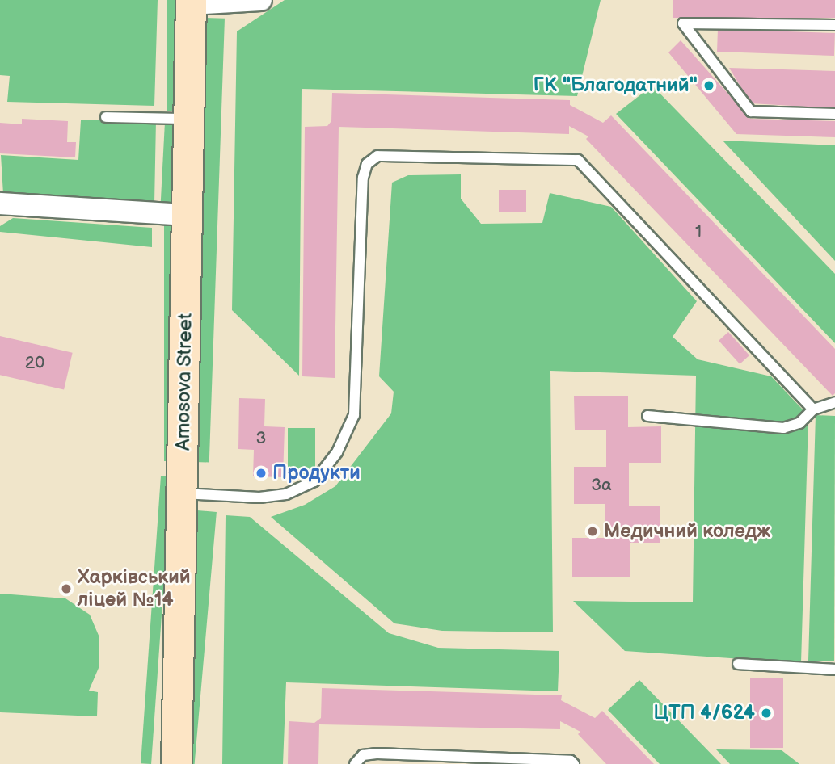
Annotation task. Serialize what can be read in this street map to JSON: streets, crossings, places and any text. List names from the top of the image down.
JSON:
{
  "streets": {
    "street": ["Amosova Street"]
  },
  "places": [
    "ГК \"Благодатний\"",
    "Продукти",
    "Медичний коледж",
    "Харківський ліцей №14",
    "ЦТП 4/624"
  ],
  "house_numbers": [
    "1",
    "20",
    "3",
    "3а"
  ]
}
